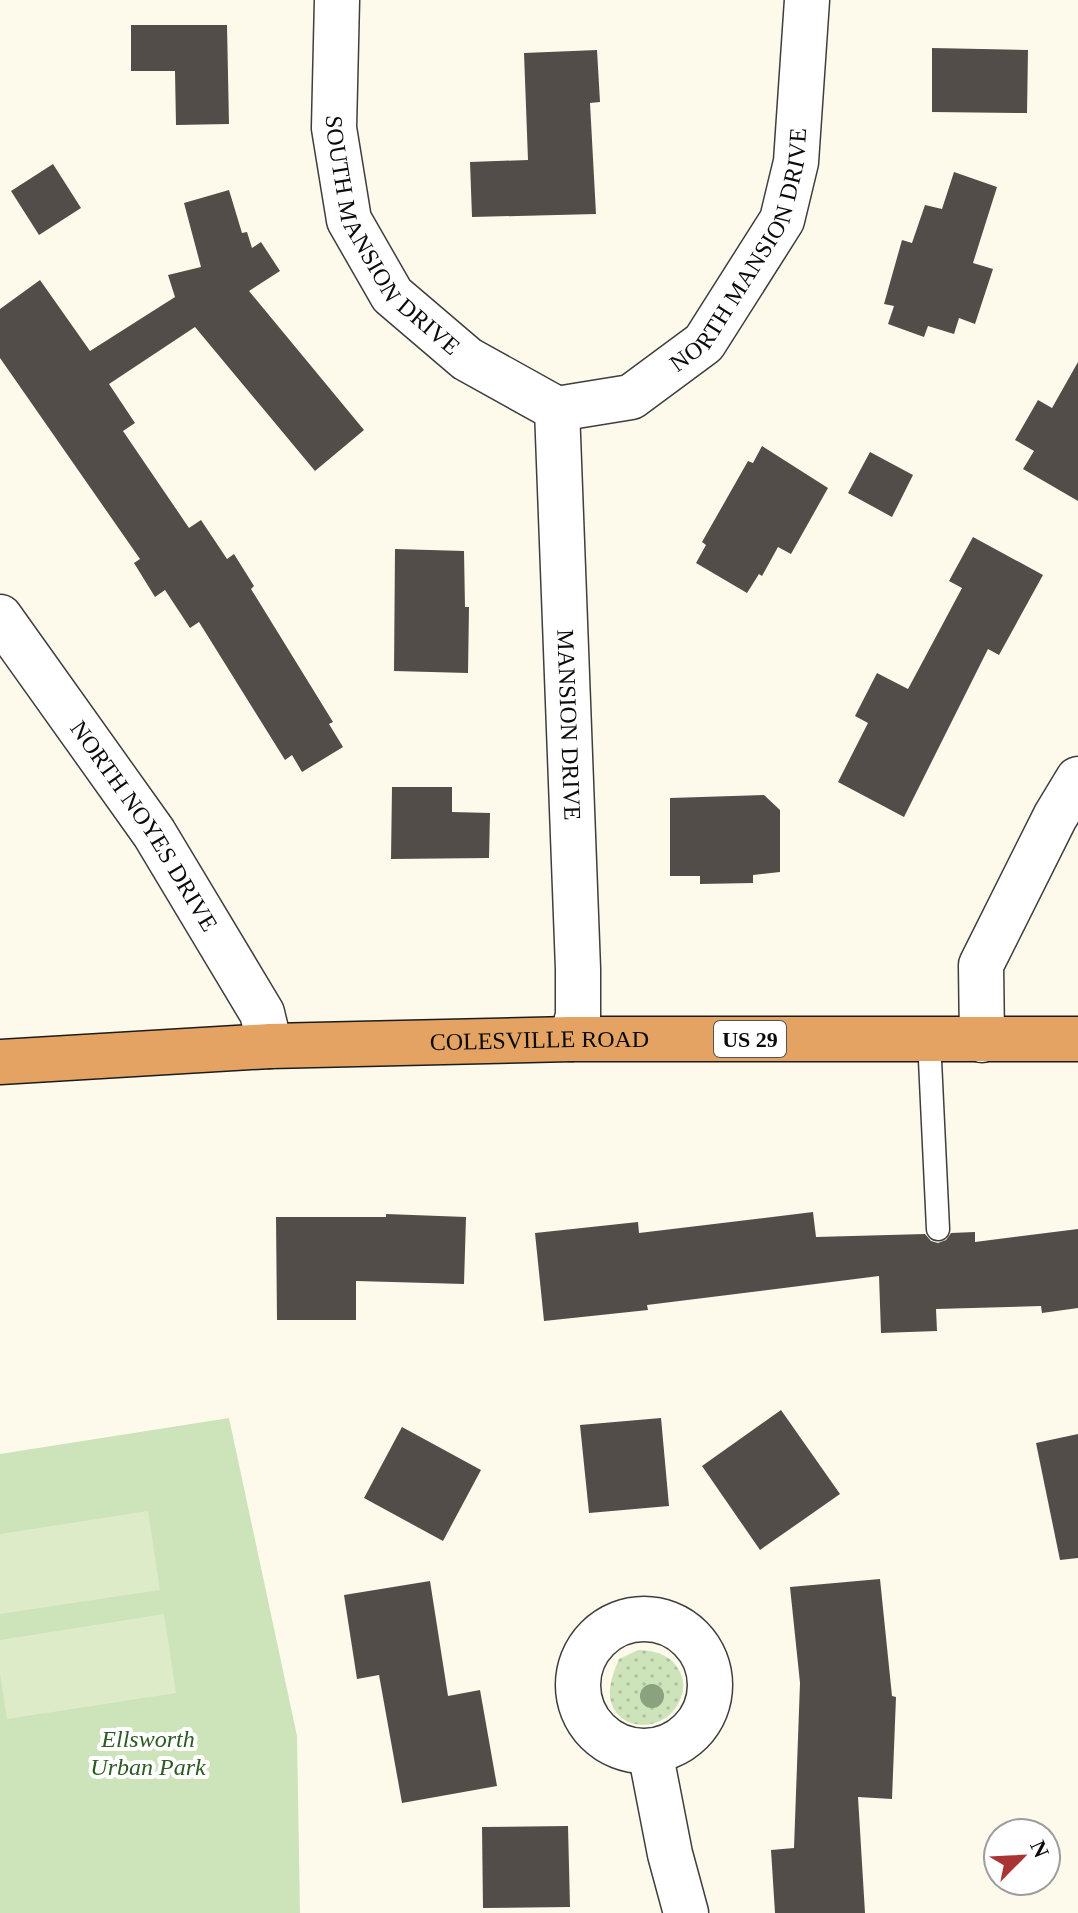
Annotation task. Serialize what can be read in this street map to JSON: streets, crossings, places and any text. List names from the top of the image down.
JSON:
{
  "streets": {
    "highway": ["US 29", "COLESVILLE ROAD"],
    "street": [
      "SOUTH MANSION DRIVE",
      "NORTH MANSION DRIVE",
      "MANSION DRIVE",
      "NORTH NOYES DRIVE"
    ]
  },
  "crossings": [
    ["SOUTH MANSION DRIVE", "NORTH MANSION DRIVE"],
    ["SOUTH MANSION DRIVE", "MANSION DRIVE"],
    ["NORTH MANSION DRIVE", "MANSION DRIVE"],
    ["MANSION DRIVE", "COLESVILLE ROAD"],
    ["NORTH NOYES DRIVE", "COLESVILLE ROAD"]
  ],
  "parks": ["Ellsworth Urban Park"],
  "north": "top right"
}
